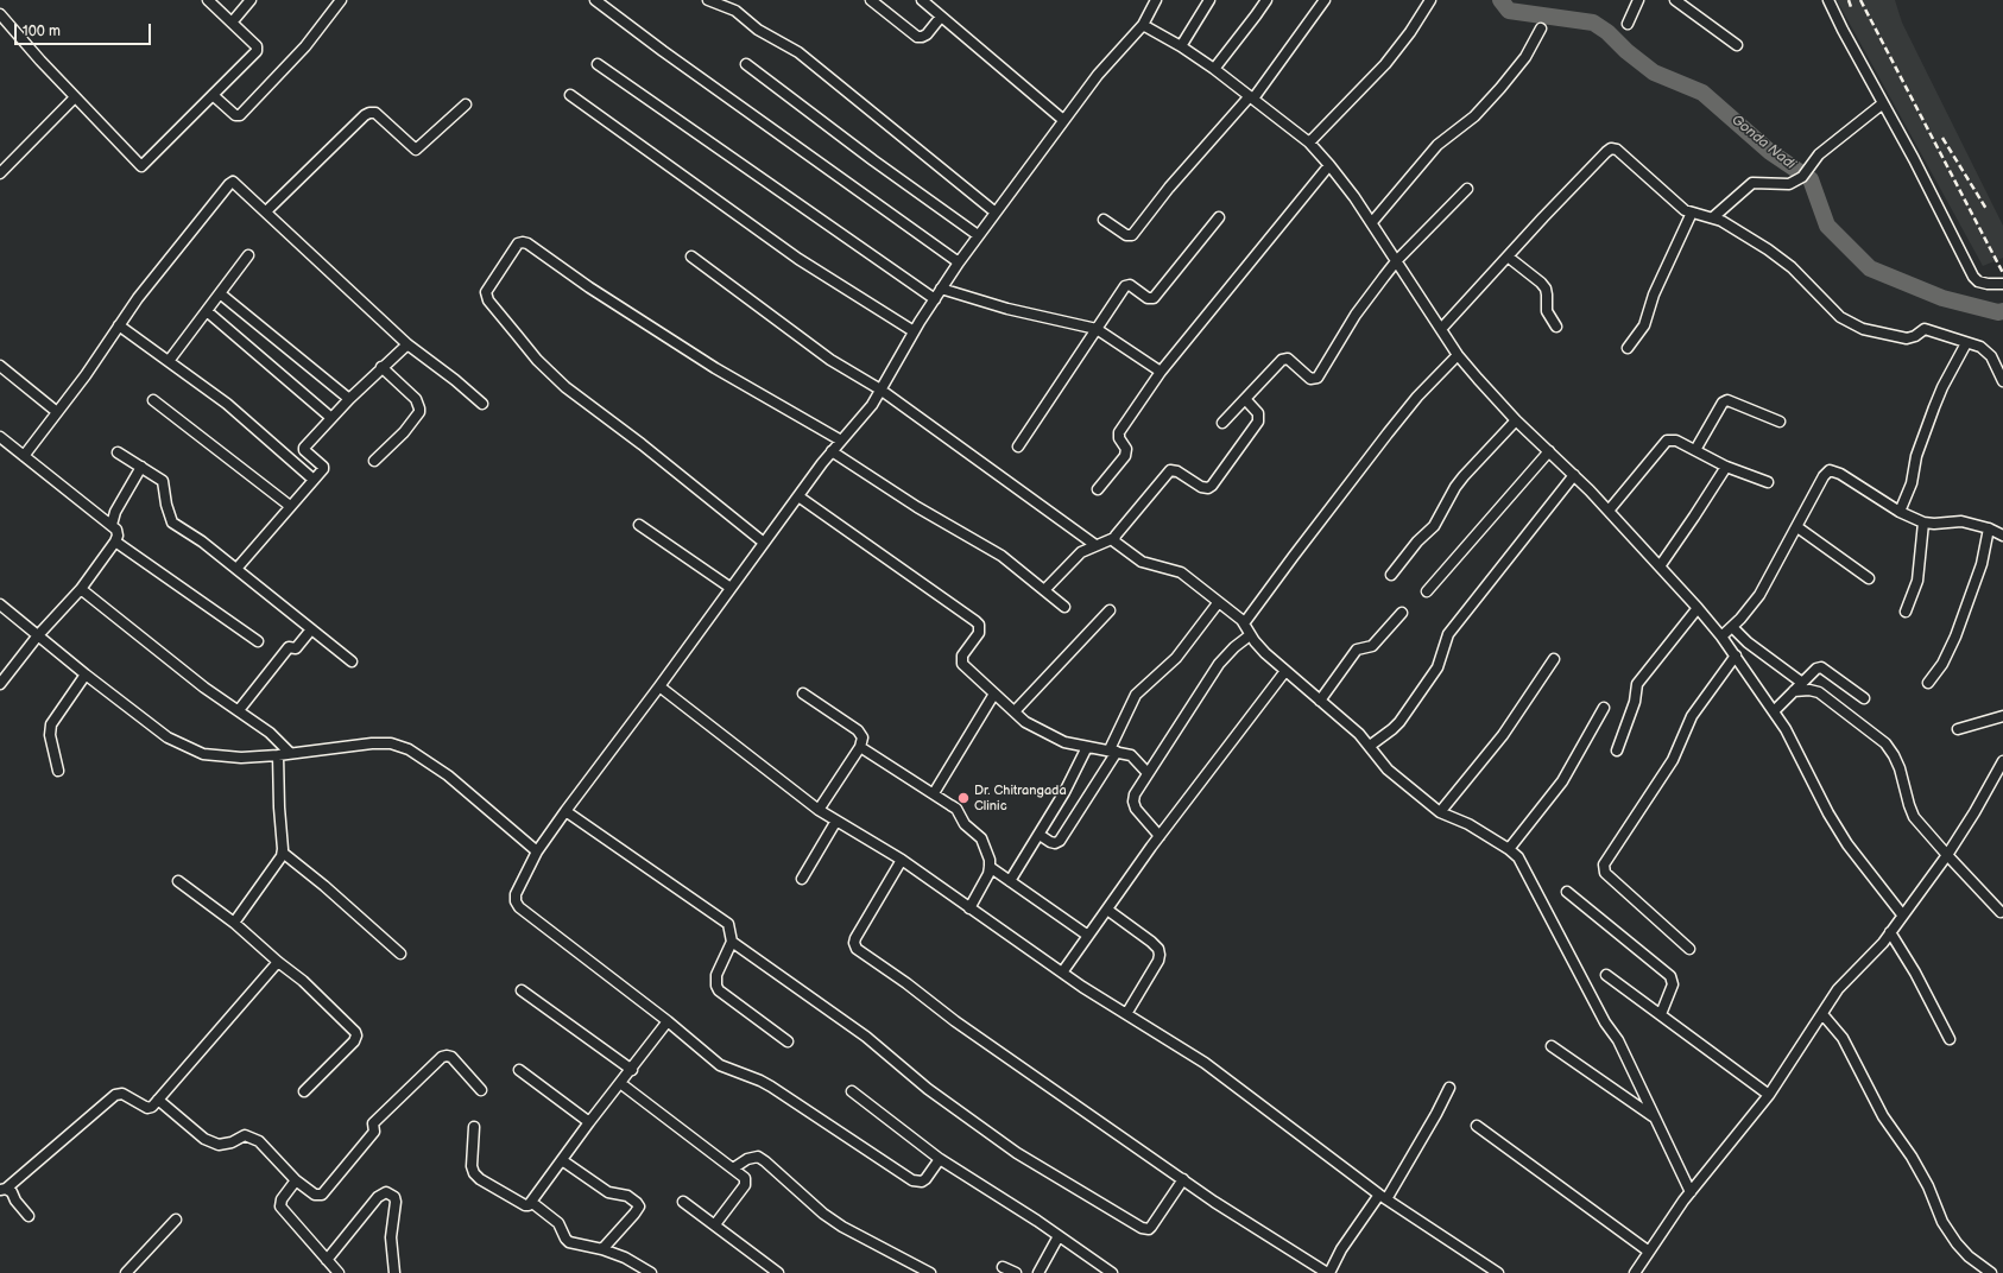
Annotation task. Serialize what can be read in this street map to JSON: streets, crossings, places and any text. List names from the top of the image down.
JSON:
{
  "water": ["Gonda Nadi"],
  "places": ["Dr. Chitrangada Clinic"],
  "scale_bar": "100 m"
}
